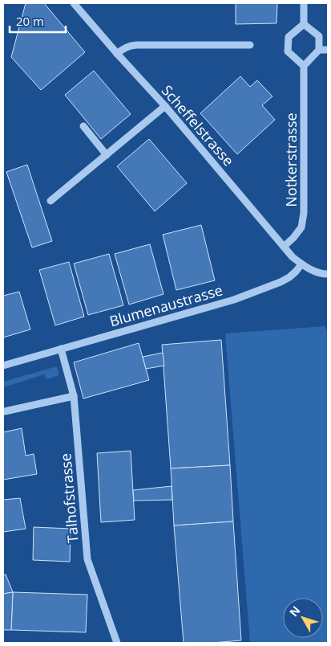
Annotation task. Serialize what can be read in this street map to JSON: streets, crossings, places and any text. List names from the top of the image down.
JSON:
{
  "streets": {
    "street": [
      "Scheffelstrasse",
      "Notkerstrasse",
      "Blumenaustrasse",
      "Talhofstrasse"
    ]
  },
  "crossings": [
    ["Scheffelstrasse", "Notkerstrasse"],
    ["Scheffelstrasse", "Blumenaustrasse"],
    ["Blumenaustrasse", "Talhofstrasse"]
  ],
  "scale_bar": "20 m",
  "north": "top left"
}
